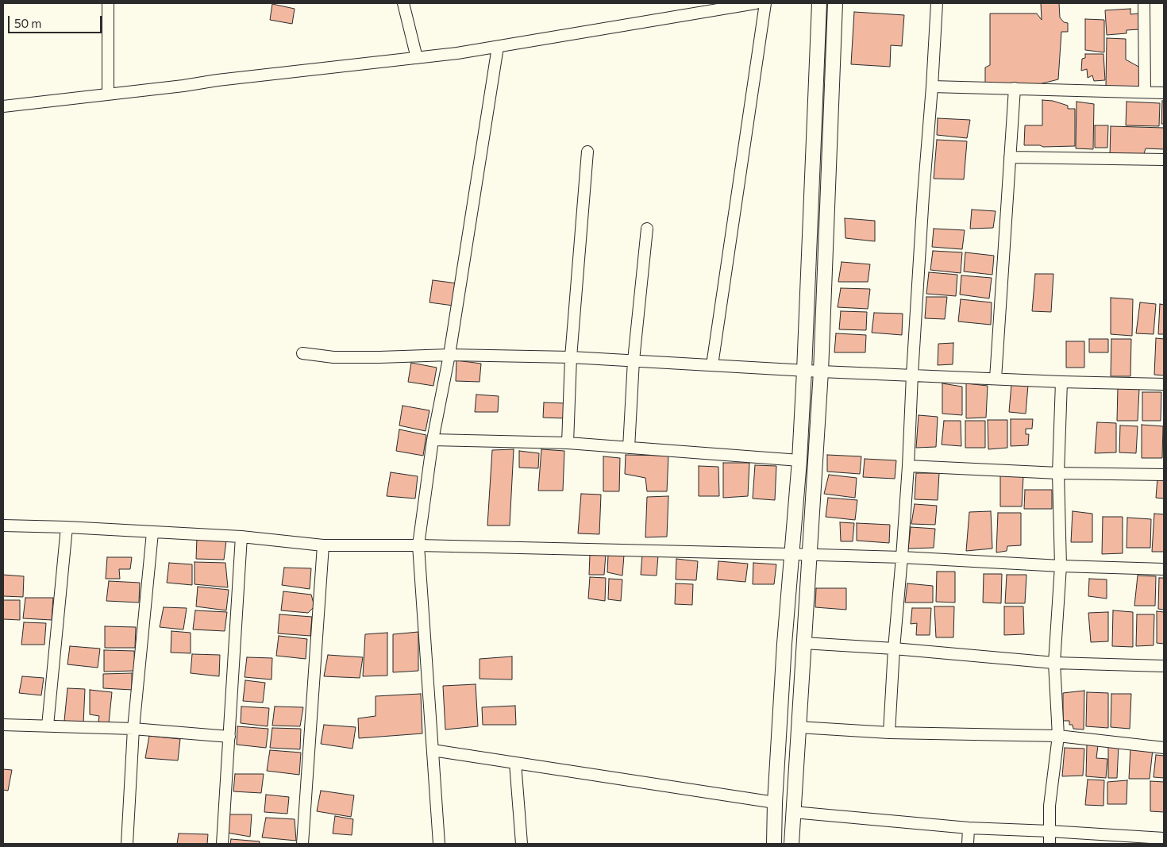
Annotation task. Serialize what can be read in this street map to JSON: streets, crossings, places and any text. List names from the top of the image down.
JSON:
{
  "scale_bar": "50 m"
}
